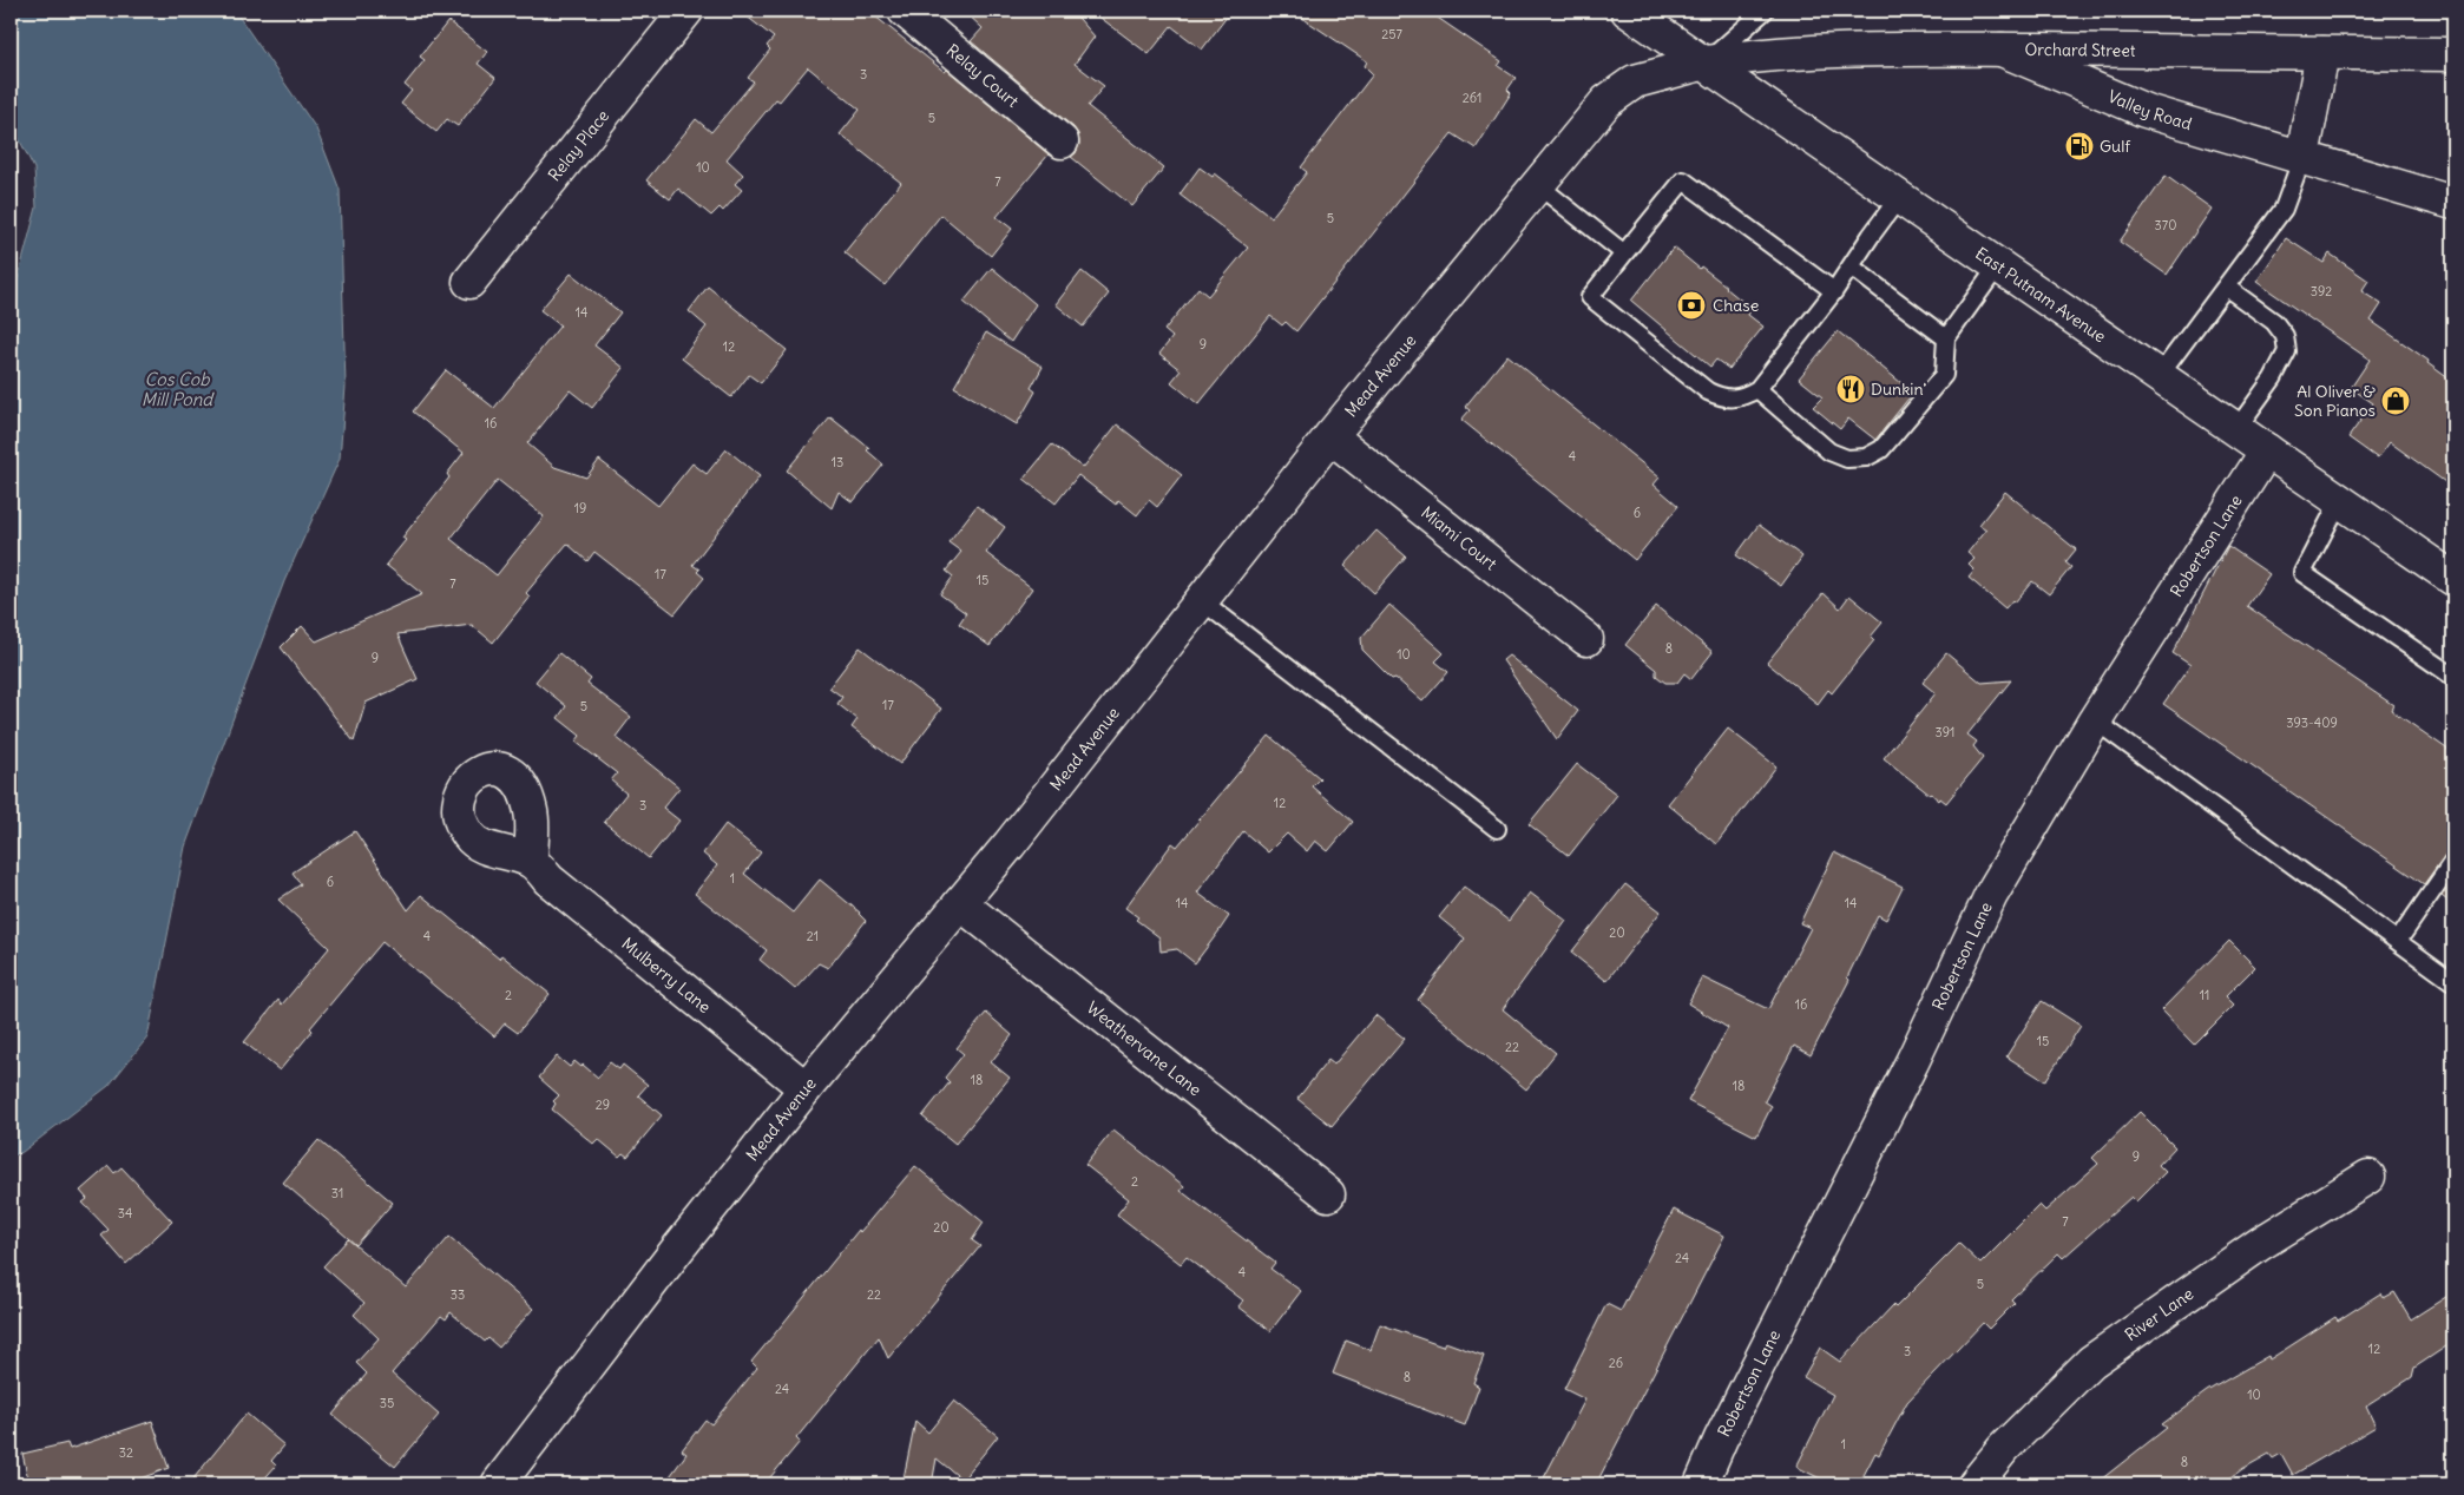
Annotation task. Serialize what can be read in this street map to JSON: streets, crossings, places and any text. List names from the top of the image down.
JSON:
{
  "streets": {
    "street": [
      "Orchard Street",
      "Relay Court",
      "Valley Road",
      "Relay Place",
      "East Putnam Avenue",
      "Mead Avenue",
      "Miami Court",
      "Robertson Lane",
      "Mulberry Lane",
      "Weathervane Lane",
      "River Lane"
    ]
  },
  "crossings": [
    ["Orchard Street", "Valley Road"],
    ["Orchard Street", "East Putnam Avenue"],
    ["Orchard Street", "Mead Avenue"],
    ["East Putnam Avenue", "Mead Avenue"],
    ["East Putnam Avenue", "Robertson Lane"],
    ["Mead Avenue", "Miami Court"],
    ["Mead Avenue", "Mulberry Lane"],
    ["Mead Avenue", "Weathervane Lane"]
  ],
  "water": ["Cos Cob Mill Pond"],
  "places": {
    "fuel station": ["Gulf"],
    "bank": ["Chase"],
    "restaurant": ["Dunkin'"],
    "shop": ["Al Oliver & Son Pianos"]
  },
  "house_numbers": [
    "257",
    "3",
    "261",
    "5",
    "10",
    "7",
    "5",
    "370",
    "392",
    "14",
    "9",
    "12",
    "16",
    "4",
    "13",
    "19",
    "6",
    "17",
    "15",
    "7",
    "8",
    "10",
    "9",
    "17",
    "5",
    "393-409",
    "391",
    "12",
    "3",
    "1",
    "6",
    "14",
    "14",
    "20",
    "4",
    "21",
    "2",
    "11",
    "16",
    "15",
    "22",
    "18",
    "18",
    "29",
    "9",
    "2",
    "31",
    "34",
    "7",
    "20",
    "24",
    "4",
    "5",
    "33",
    "22",
    "12",
    "3",
    "26",
    "8",
    "24",
    "10",
    "35",
    "1",
    "32",
    "8"
  ]
}
